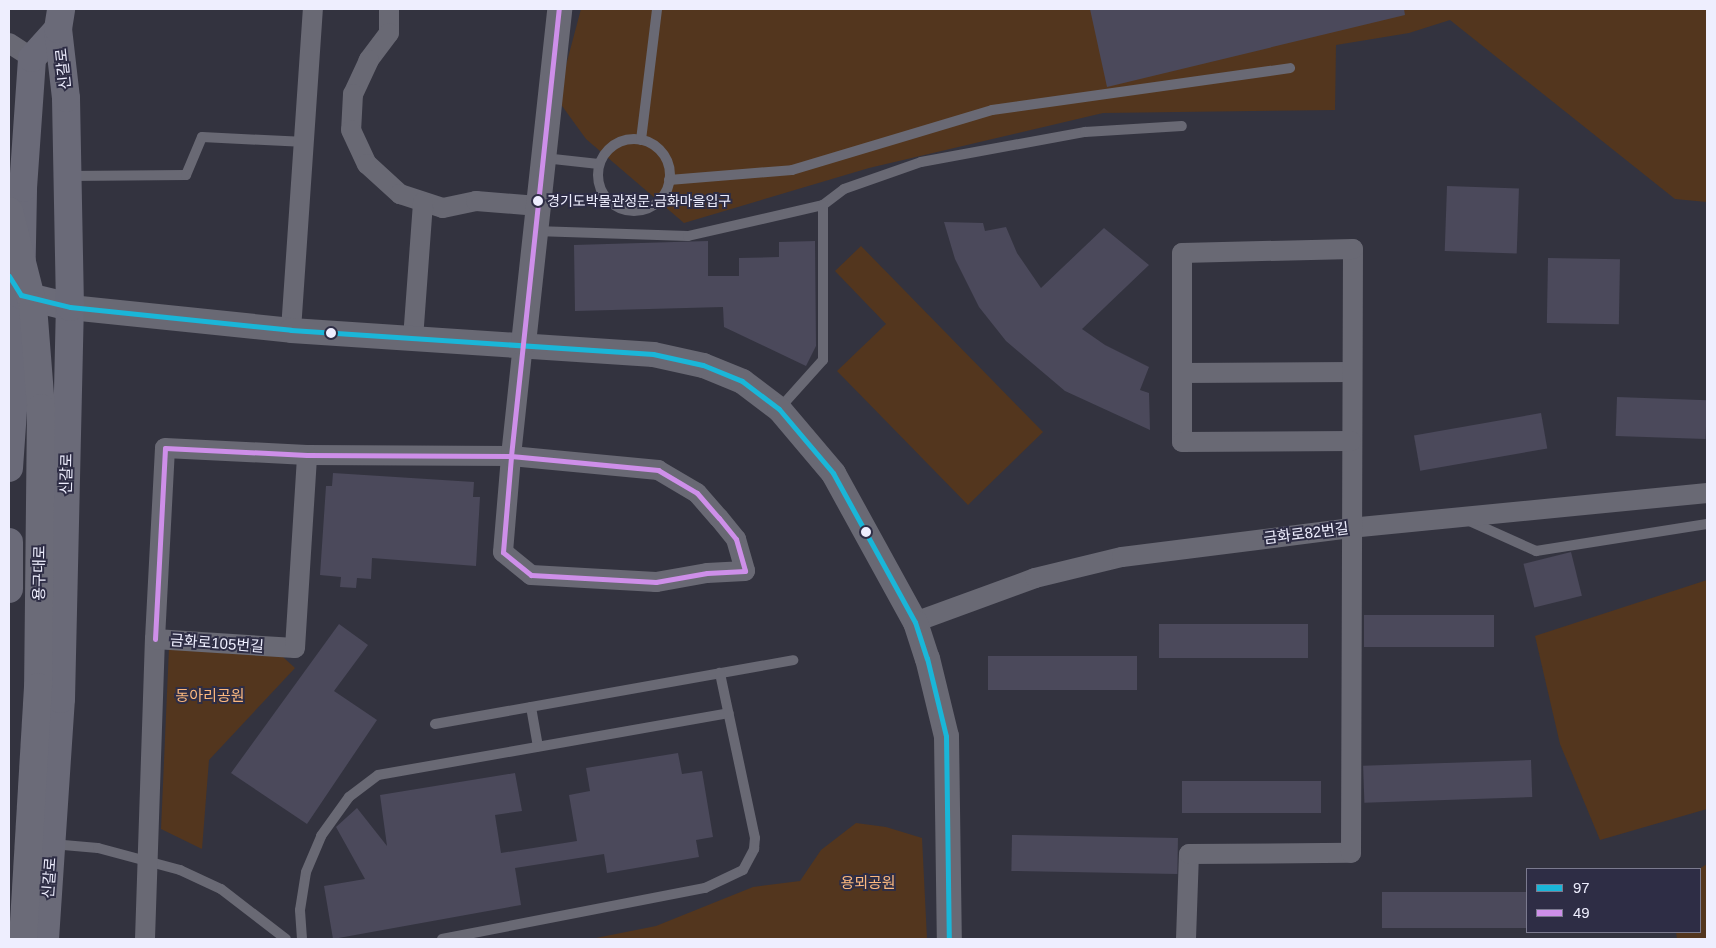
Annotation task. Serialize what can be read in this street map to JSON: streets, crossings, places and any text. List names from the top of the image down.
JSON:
{
  "streets": {
    "main road": ["신갈로", "용구대로"],
    "street": ["금화로82번길", "금화로105번길"]
  },
  "parks": ["동아리공원", "용뫼공원"],
  "places": ["경기도박물관정문.금화마을입구"],
  "lines": ["transit line 49", "transit line 97"],
  "legend": ["97", "49"]
}
